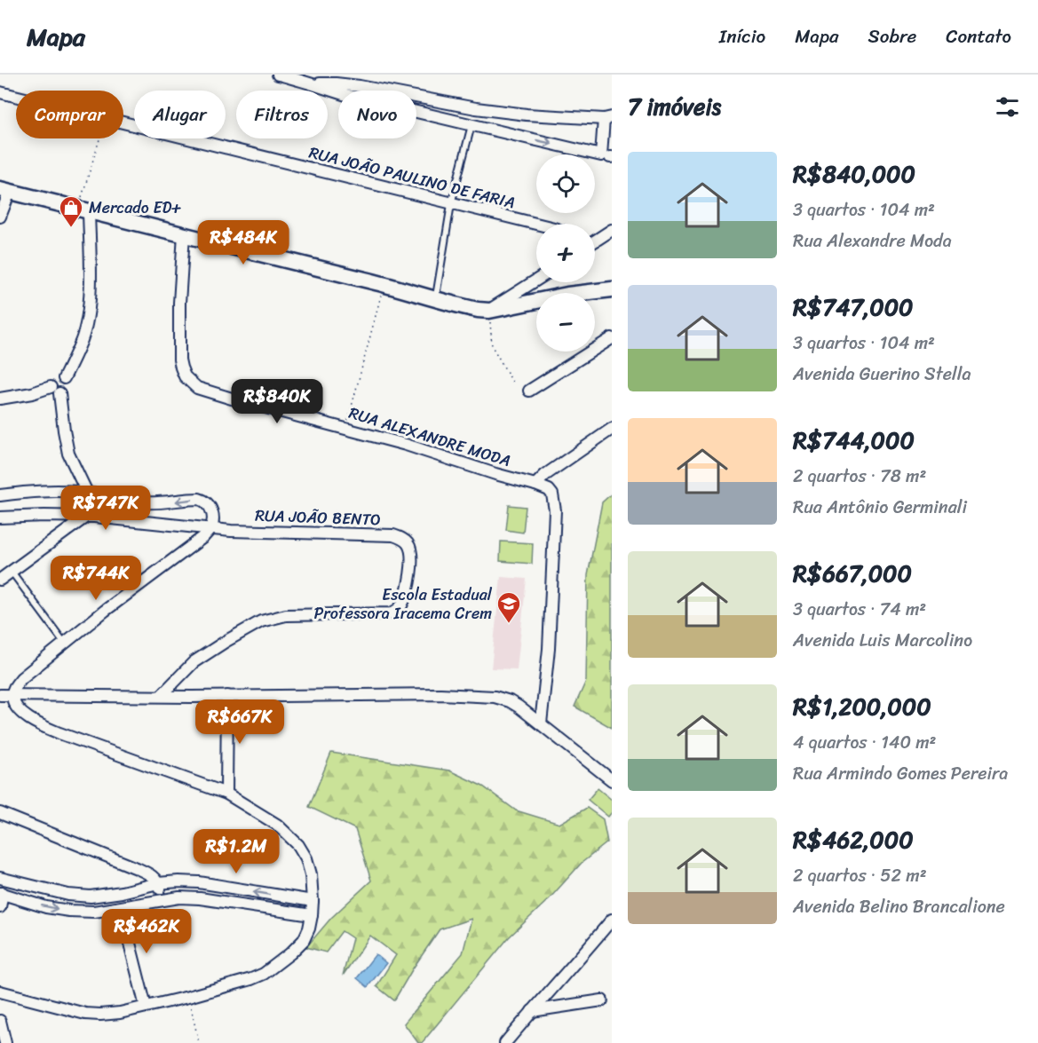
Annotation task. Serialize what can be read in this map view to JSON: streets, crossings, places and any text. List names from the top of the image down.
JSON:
{
  "streets": {
    "street": ["RUA JOÃO PAULINO DE FARIA", "RUA ALEXANDRE MODA", "RUA JOÃO BENTO"]
  },
  "places": {
    "shop": ["Mercado ED+"],
    "school or university": ["Escola Estadual Professora Iracema Crem"]
  },
  "page": {
    "header": "Mapa",
    "nav": [
      "Início",
      "Mapa",
      "Sobre",
      "Contato"
    ],
    "heading": "7 imóveis",
    "chip": [
      "Comprar",
      "Alugar",
      "Filtros",
      "Novo"
    ],
    "list": [
      {
        "name": "R$840,000",
        "note": "3 quartos · 104 m² · Rua Alexandre Moda"
      },
      {
        "name": "R$747,000",
        "note": "3 quartos · 104 m² · Avenida Guerino Stella"
      },
      {
        "name": "R$744,000",
        "note": "2 quartos · 78 m² · Rua Antônio Germinali"
      },
      {
        "name": "R$667,000",
        "note": "3 quartos · 74 m² · Avenida Luis Marcolino"
      },
      {
        "name": "R$1,200,000",
        "note": "4 quartos · 140 m² · Rua Armindo Gomes Pereira"
      },
      {
        "name": "R$462,000",
        "note": "2 quartos · 52 m² · Avenida Belino Brancalione"
      }
    ],
    "map_buttons": ["+", "−"],
    "price": [
      "R$484K",
      "R$840K",
      "R$747K",
      "R$744K",
      "R$667K",
      "R$1.2M",
      "R$462K"
    ]
  }
}
